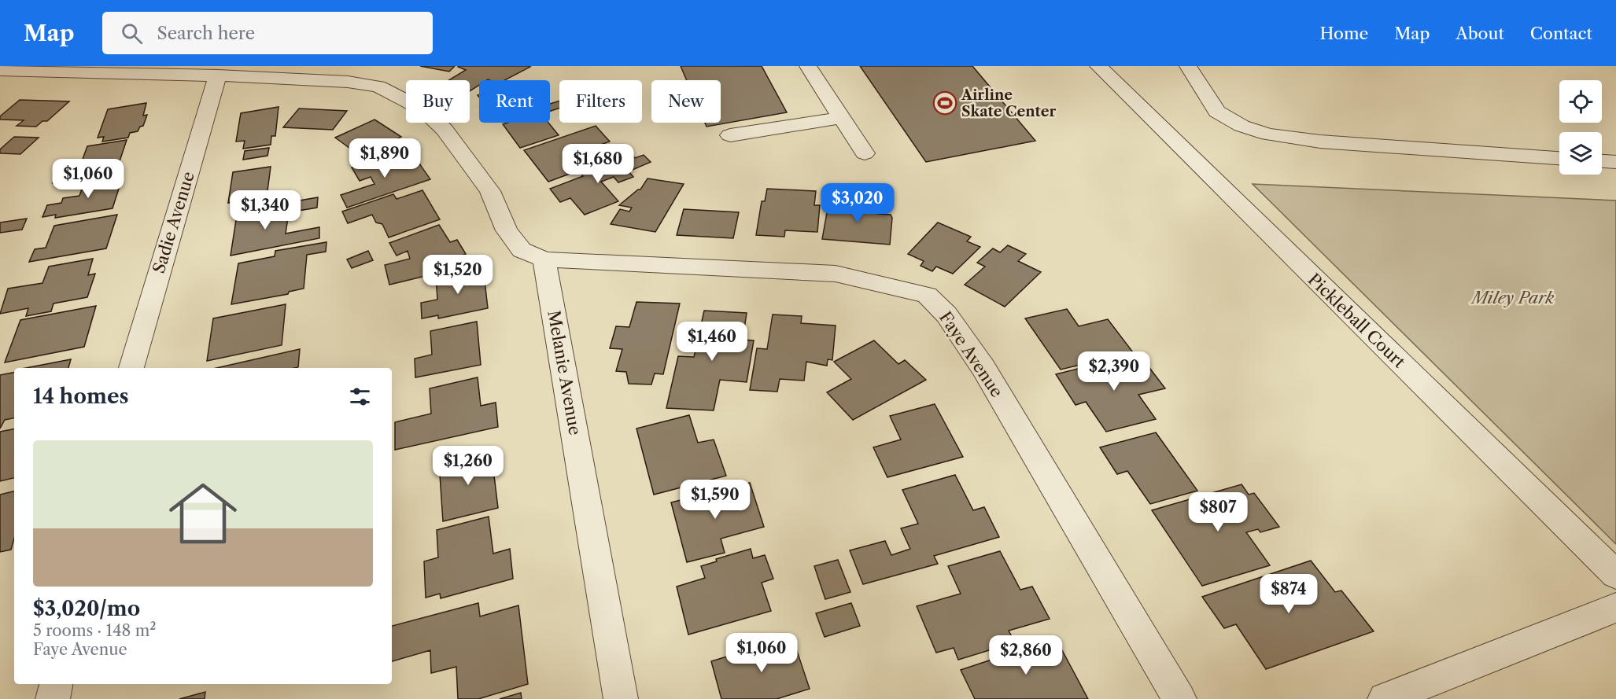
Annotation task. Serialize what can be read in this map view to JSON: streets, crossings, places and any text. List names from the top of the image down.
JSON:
{
  "streets": {
    "street": [
      "Sadie Avenue",
      "Pickleball Court",
      "Faye Avenue",
      "Melanie Avenue"
    ]
  },
  "crossings": [
    ["Faye Avenue", "Melanie Avenue"]
  ],
  "parks": ["Miley Park"],
  "places": {
    "sports": ["Airline Skate Center"]
  },
  "page": {
    "header": "Map",
    "search": "Search here",
    "nav": [
      "Home",
      "Map",
      "About",
      "Contact"
    ],
    "chip": [
      "Buy",
      "Rent",
      "Filters",
      "New"
    ],
    "price": [
      "$1,890",
      "$1,680",
      "$1,060",
      "$3,020",
      "$1,340",
      "$1,520",
      "$1,460",
      "$2,390",
      "$1,260",
      "$1,590",
      "$807",
      "$874",
      "$1,060",
      "$2,860"
    ],
    "heading": "14 homes",
    "list": [
      {
        "name": "$3,020/mo",
        "note": "5 rooms · 148 m² · Faye Avenue"
      }
    ]
  }
}
